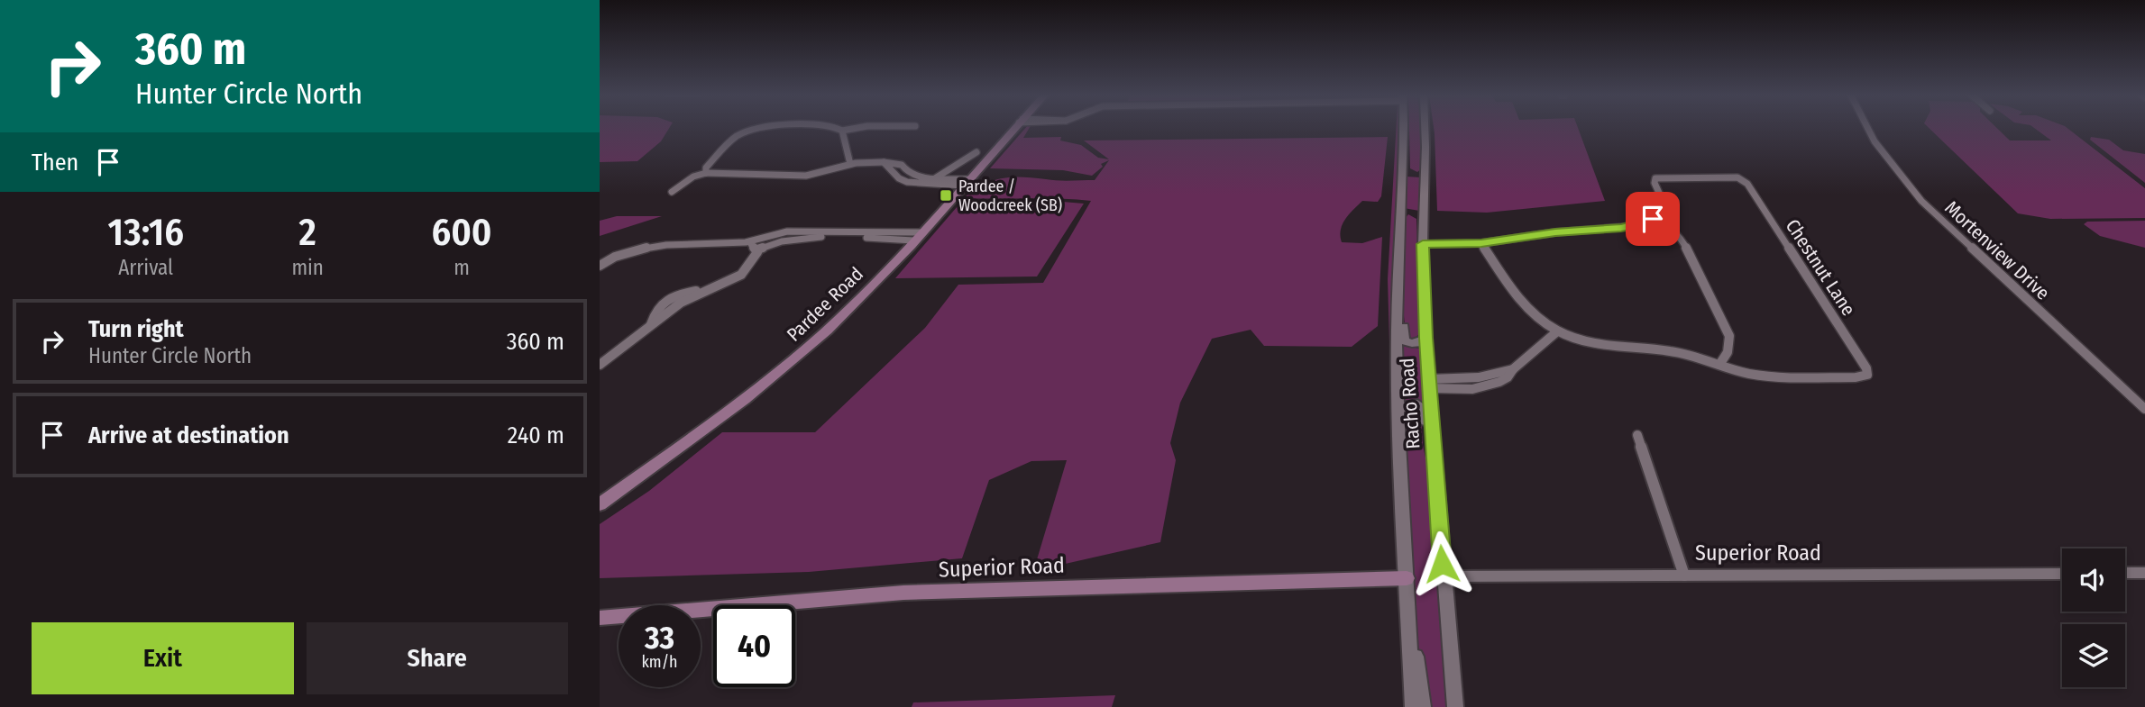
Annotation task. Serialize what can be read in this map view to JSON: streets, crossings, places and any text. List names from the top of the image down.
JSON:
{
  "streets": {
    "main road": ["Pardee Road", "Superior Road"],
    "street": ["Mortenview Drive", "Chestnut Lane", "Racho Road"]
  },
  "crossings": [
    ["Racho Road", "Superior Road"]
  ],
  "places": {
    "transit": ["Pardee / Woodcreek (SB)"]
  },
  "page": {
    "turn": ["360 m", "Hunter Circle North"],
    "then": "Then",
    "eta": [
      "13:16",
      "Arrival",
      "2",
      "min",
      "600",
      "m"
    ],
    "list": [
      {
        "name": "Turn right",
        "note": "Hunter Circle North",
        "value": "360 m"
      },
      {
        "name": "Arrive at destination",
        "value": "240 m"
      }
    ],
    "speed": "33 km/h",
    "limit": "40",
    "buttons": ["Exit", "Share"]
  }
}
